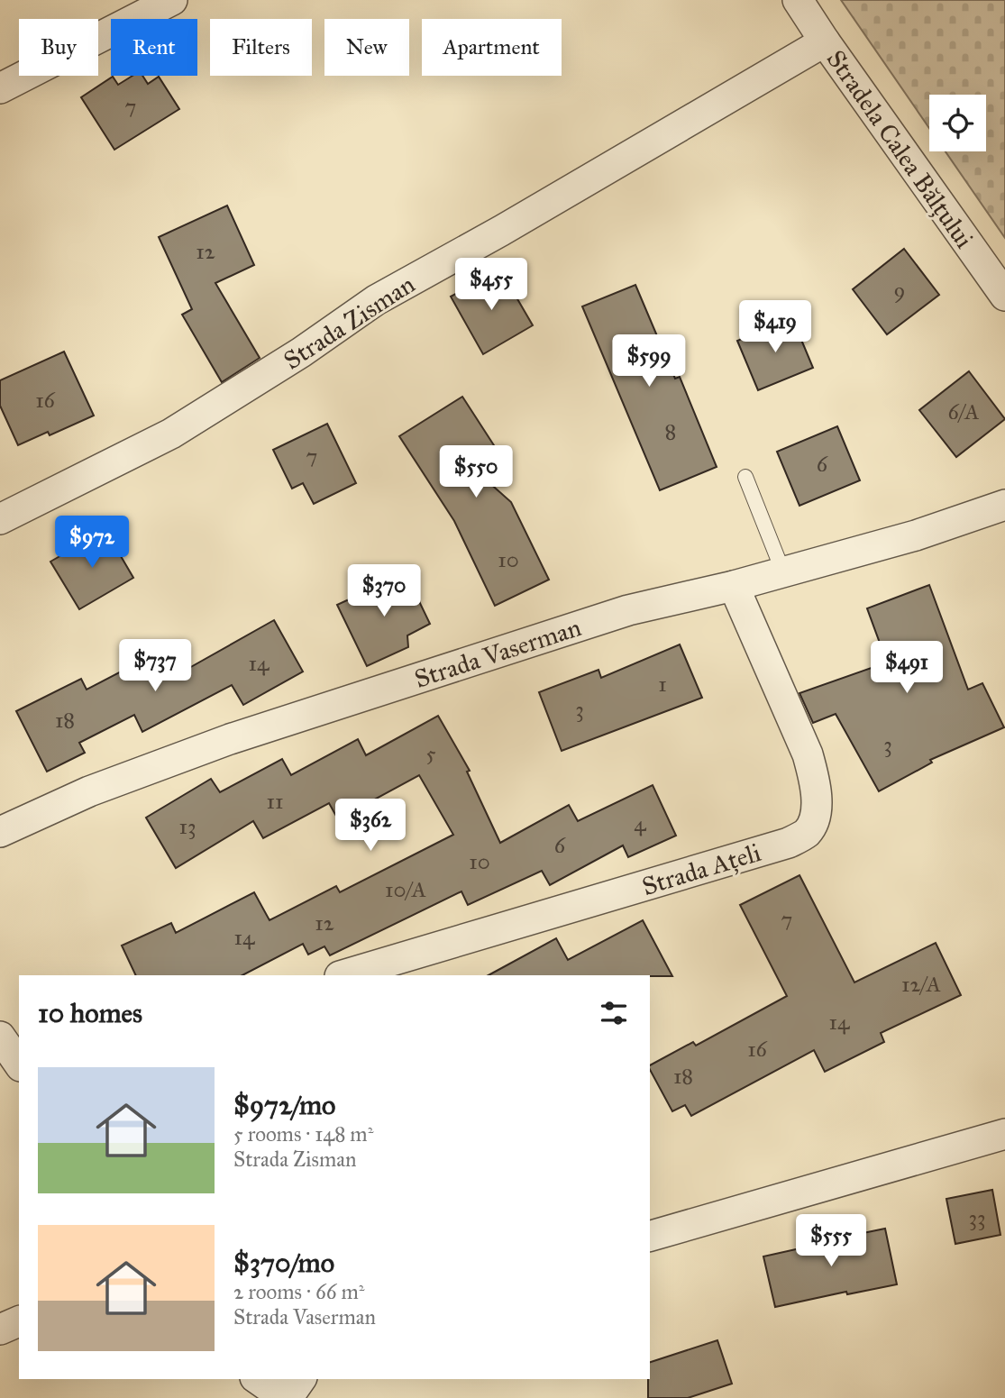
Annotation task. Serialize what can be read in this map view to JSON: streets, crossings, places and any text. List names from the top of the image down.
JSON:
{
  "streets": {
    "street": [
      "Stradela Calea Bălțului",
      "Strada Zisman",
      "Strada Vaserman",
      "Strada Ațeli"
    ]
  },
  "crossings": [
    ["Stradela Calea Bălțului", "Strada Zisman"],
    ["Strada Vaserman", "Strada Ațeli"]
  ],
  "house_numbers": [
    "7",
    "12",
    "9",
    "16",
    "6/A",
    "8",
    "7",
    "6",
    "10",
    "14",
    "1",
    "3",
    "18",
    "3",
    "5",
    "11",
    "4",
    "13",
    "6",
    "10",
    "10/A",
    "7",
    "12",
    "14",
    "12/A",
    "14",
    "16",
    "18",
    "33"
  ],
  "page": {
    "chip": [
      "Buy",
      "Rent",
      "Filters",
      "New",
      "Apartment"
    ],
    "price": [
      "$455",
      "$419",
      "$599",
      "$550",
      "$972",
      "$370",
      "$737",
      "$491",
      "$362",
      "$555"
    ],
    "heading": "10 homes",
    "list": [
      {
        "name": "$972/mo",
        "note": "5 rooms · 148 m² · Strada Zisman"
      },
      {
        "name": "$370/mo",
        "note": "2 rooms · 66 m² · Strada Vaserman"
      }
    ]
  }
}
